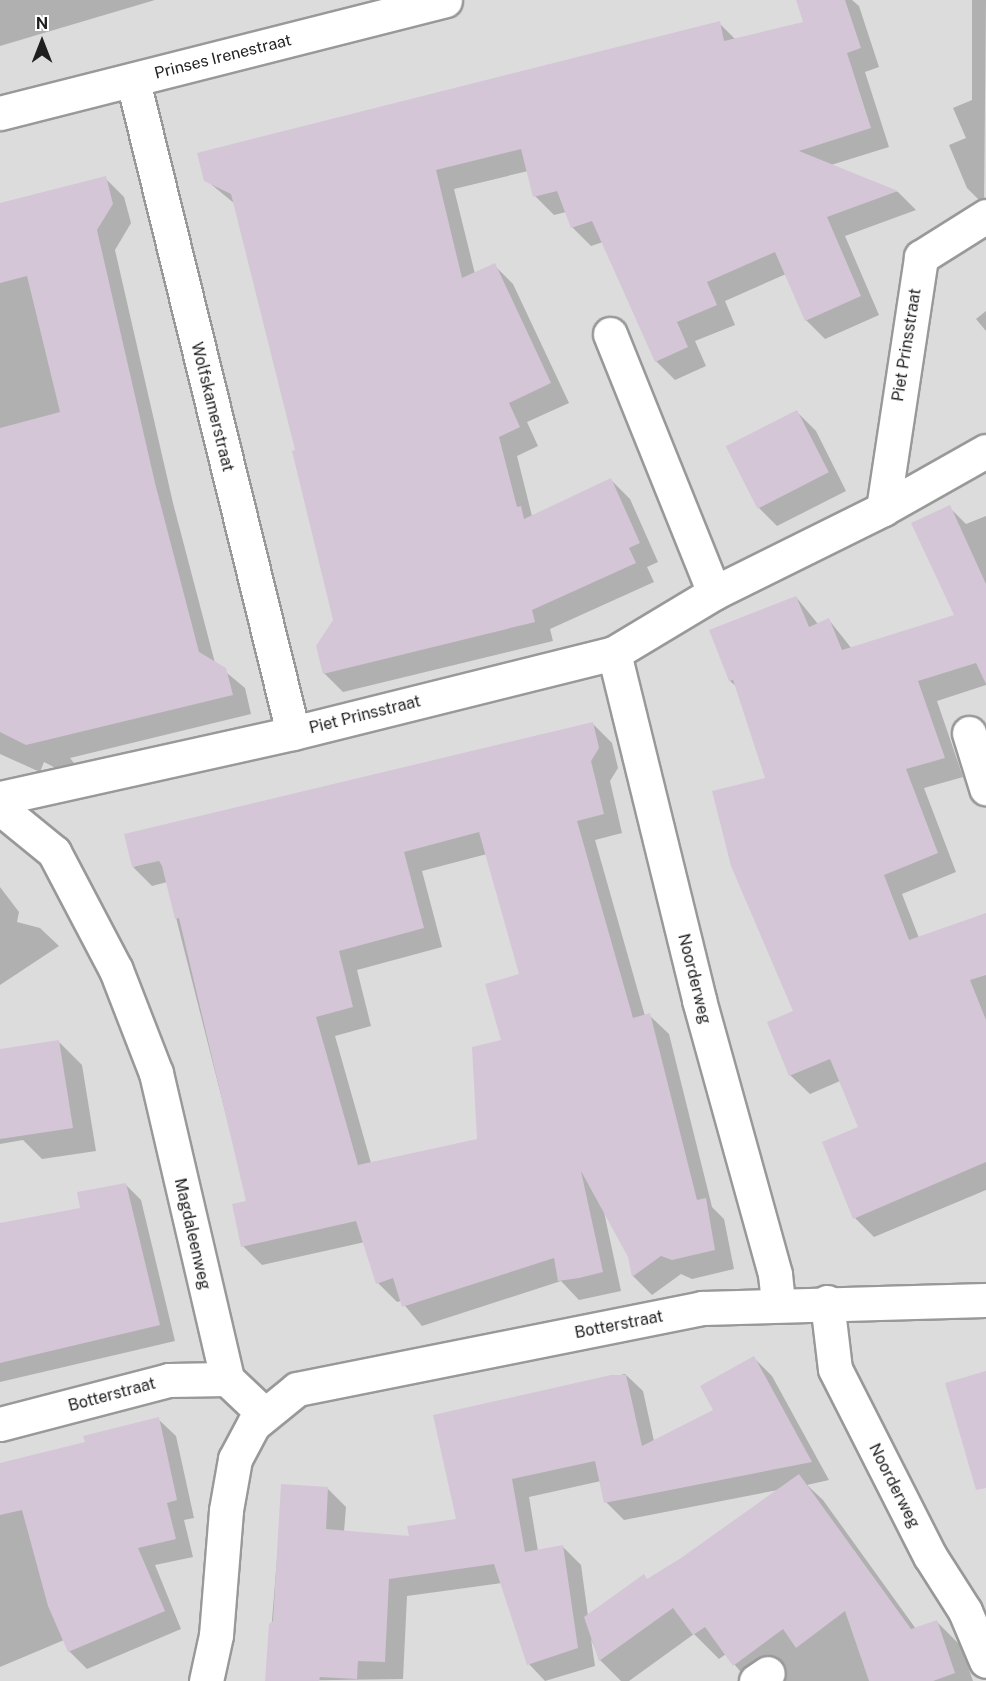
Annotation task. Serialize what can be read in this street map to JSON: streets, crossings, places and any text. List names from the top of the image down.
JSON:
{
  "streets": {
    "street": [
      "Prinses Irenestraat",
      "Piet Prinsstraat",
      "Wolfskamerstraat",
      "Noorderweg",
      "Magdaleenweg",
      "Botterstraat"
    ]
  },
  "crossings": [
    ["Prinses Irenestraat", "Wolfskamerstraat"],
    ["Piet Prinsstraat", "Wolfskamerstraat"],
    ["Piet Prinsstraat", "Noorderweg"],
    ["Noorderweg", "Botterstraat"],
    ["Magdaleenweg", "Botterstraat"]
  ],
  "north": "top"
}
